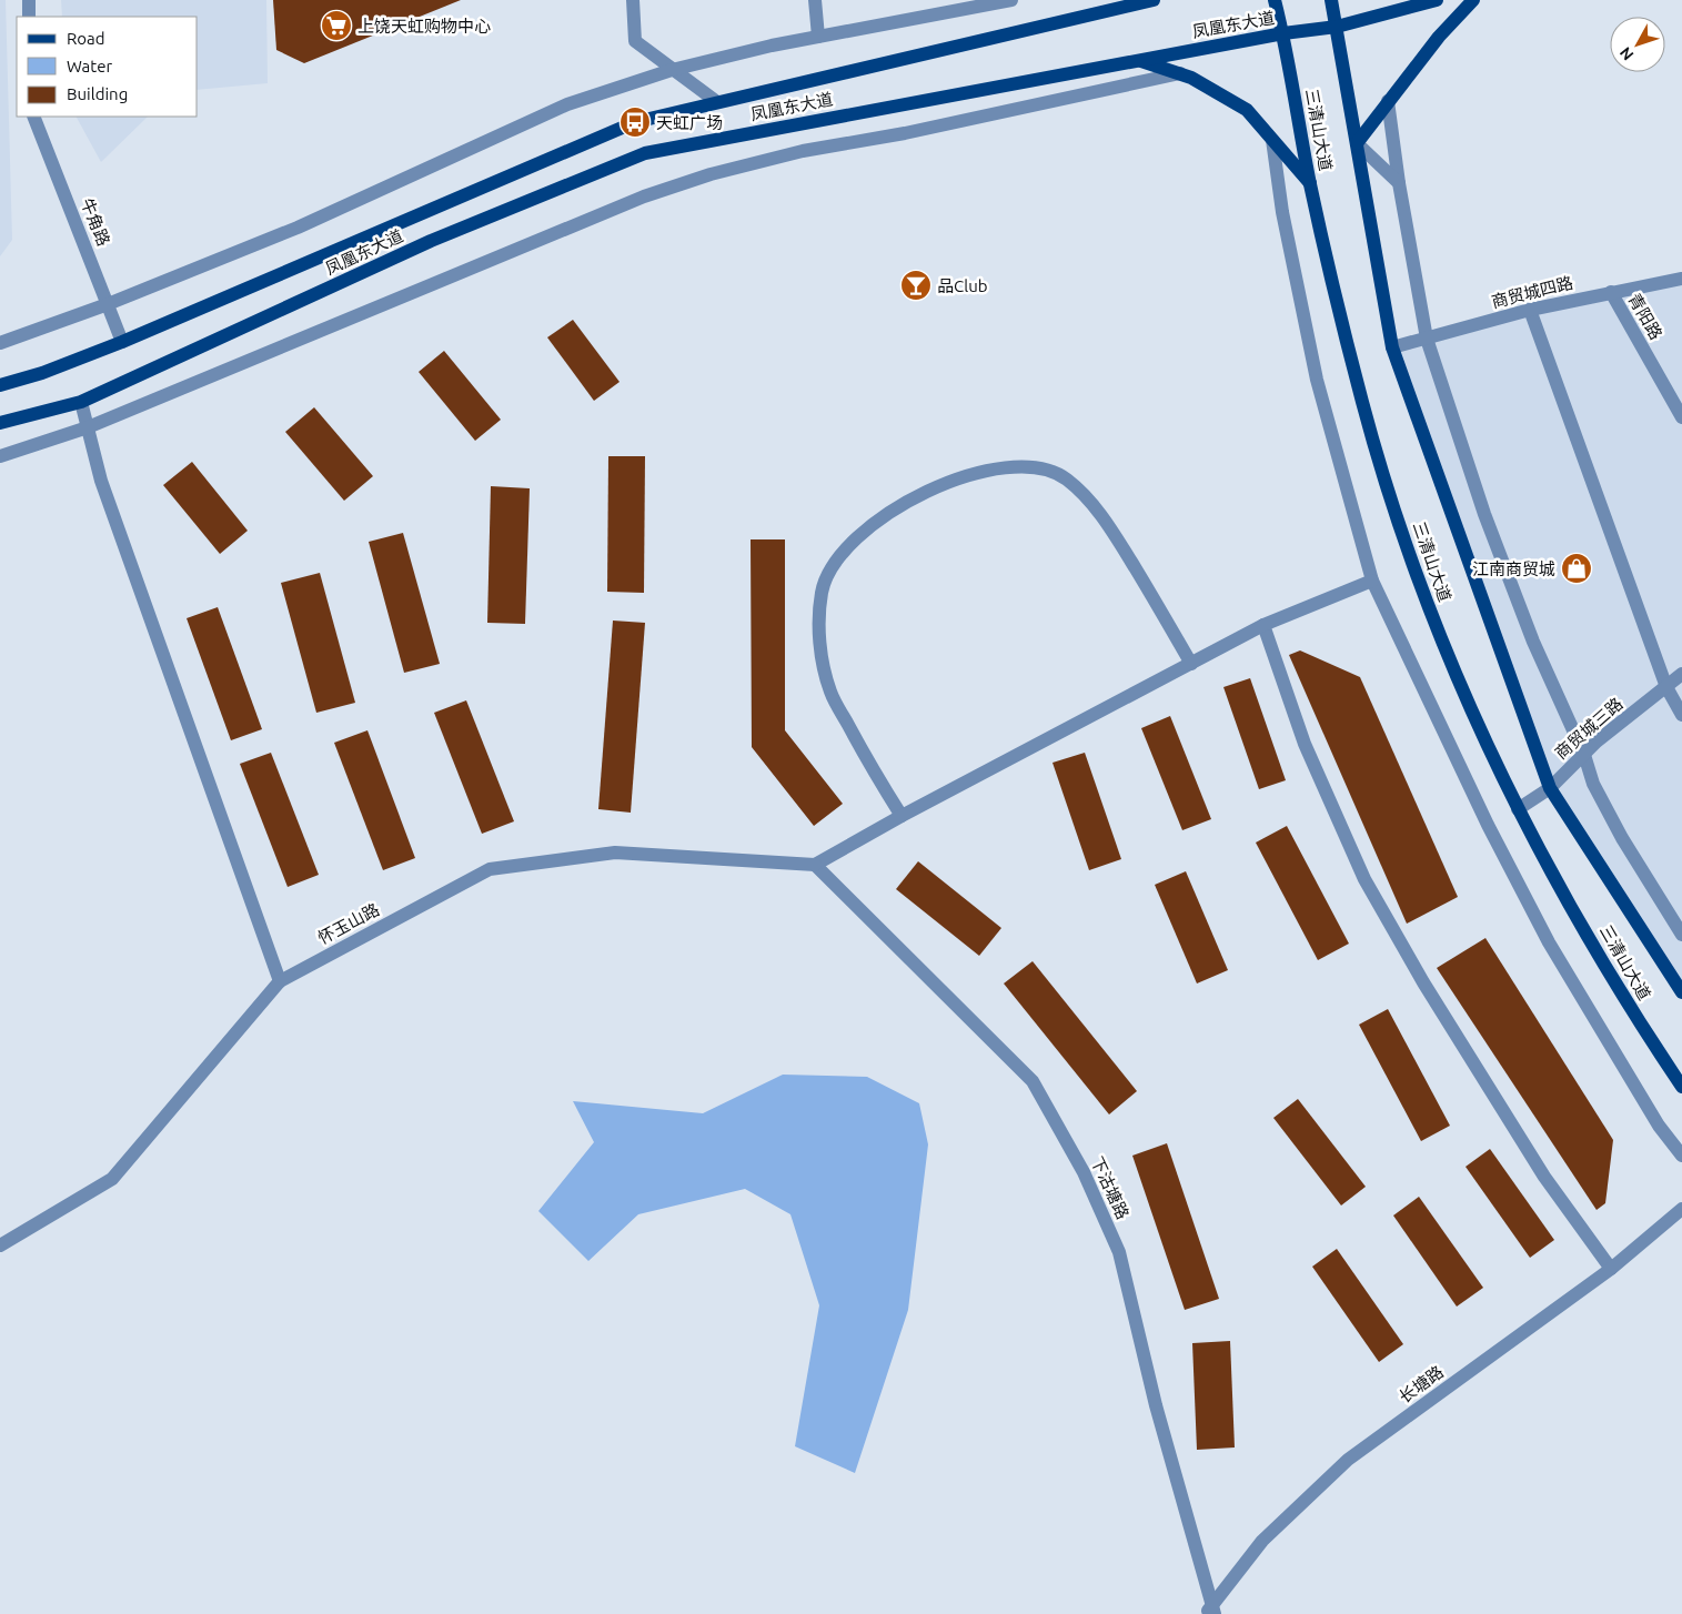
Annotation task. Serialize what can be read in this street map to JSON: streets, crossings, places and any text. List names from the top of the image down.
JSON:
{
  "streets": {
    "main road": ["凤凰东大道", "三清山大道"],
    "street": [
      "牛角路",
      "商贸城四路",
      "青阳路",
      "商贸城三路",
      "怀玉山路",
      "下沽塘路",
      "长塘路"
    ]
  },
  "crossings": [
    ["凤凰东大道", "三清山大道"],
    ["凤凰东大道", "牛角路"],
    ["三清山大道", "商贸城四路"],
    ["三清山大道", "商贸城三路"],
    ["商贸城四路", "青阳路"],
    ["怀玉山路", "下沽塘路"],
    ["下沽塘路", "长塘路"]
  ],
  "places": {
    "supermarket": ["上饶天虹购物中心"],
    "bus stop": ["天虹广场"],
    "bar": ["品Club"],
    "shop": ["江南商贸城"]
  },
  "legend": ["Road", "Water", "Building"],
  "north": "bottom left"
}
